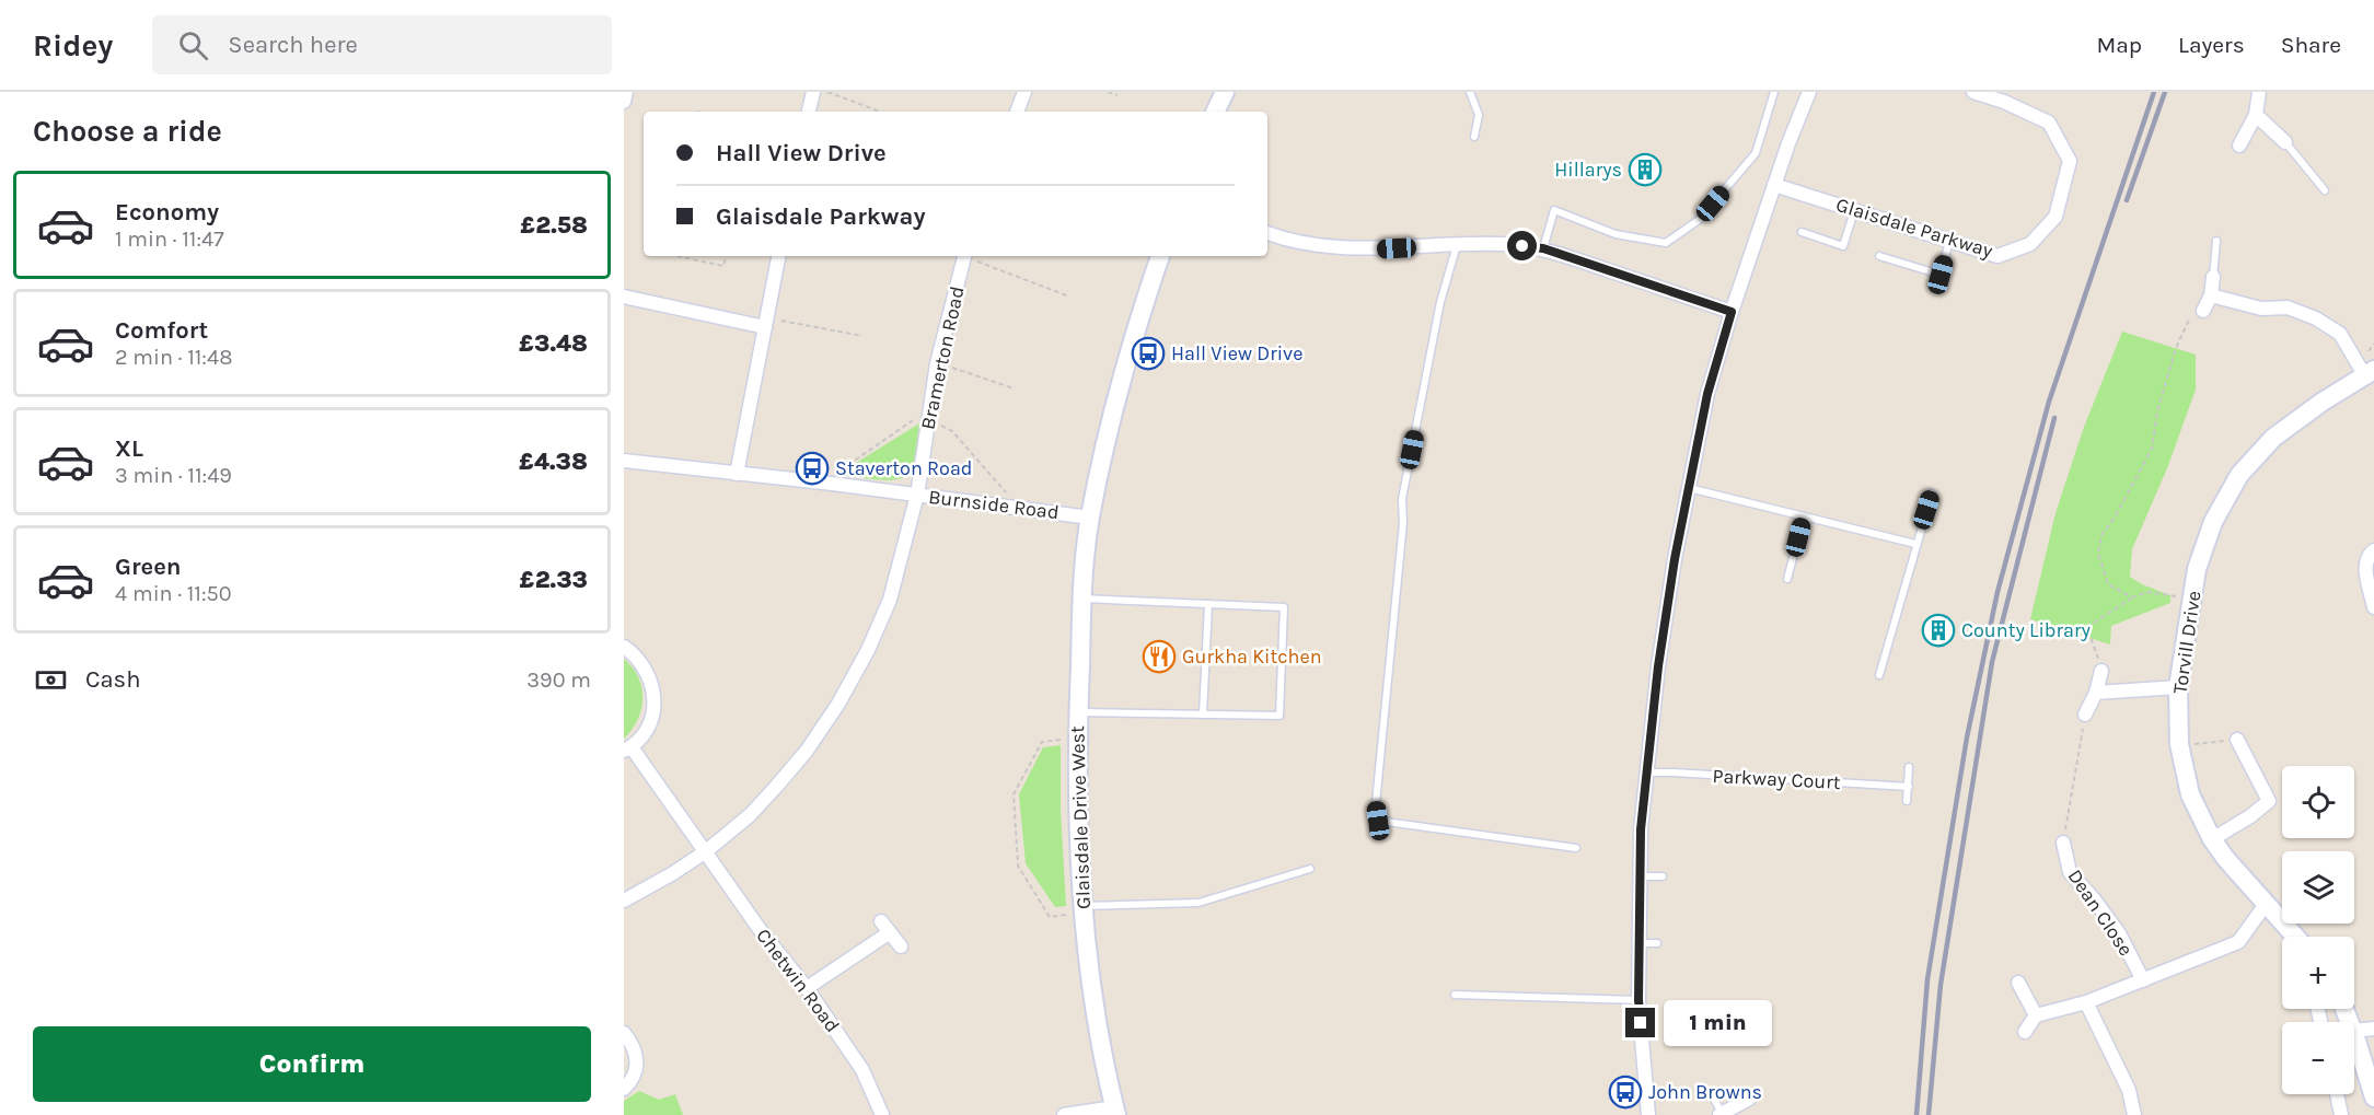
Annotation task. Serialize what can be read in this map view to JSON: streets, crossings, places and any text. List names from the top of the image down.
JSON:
{
  "streets": {
    "street": [
      "Glaisdale Parkway",
      "Bramerton Road",
      "Burnside Road",
      "Torvill Drive",
      "Glaisdale Drive West",
      "Dean Close",
      "Chetwin Road"
    ],
    "lane": ["Parkway Court"]
  },
  "crossings": [
    ["Bramerton Road", "Burnside Road"],
    ["Bramerton Road", "Chetwin Road"],
    ["Burnside Road", "Glaisdale Drive West"],
    ["Torvill Drive", "Dean Close"]
  ],
  "places": {
    "building": ["Hillarys", "County Library"],
    "bus stop": ["Hall View Drive", "Staverton Road", "John Browns"],
    "restaurant": ["Gurkha Kitchen"]
  },
  "page": {
    "header": "Ridey",
    "search": "Search here",
    "nav": ["Map", "Layers", "Share"],
    "heading": "Choose a ride",
    "banner": ["Hall View Drive", "Glaisdale Parkway"],
    "list": [
      {
        "name": "Economy",
        "note": "1 min · 11:47",
        "value": "£2.58"
      },
      {
        "name": "Comfort",
        "note": "2 min · 11:48",
        "value": "£3.48"
      },
      {
        "name": "XL",
        "note": "3 min · 11:49",
        "value": "£4.38"
      },
      {
        "name": "Green",
        "note": "4 min · 11:50",
        "value": "£2.33"
      }
    ],
    "pay": ["Cash", "390 m"],
    "map_buttons": ["+", "−"],
    "bubble": "1 min",
    "buttons": "Confirm"
  }
}
